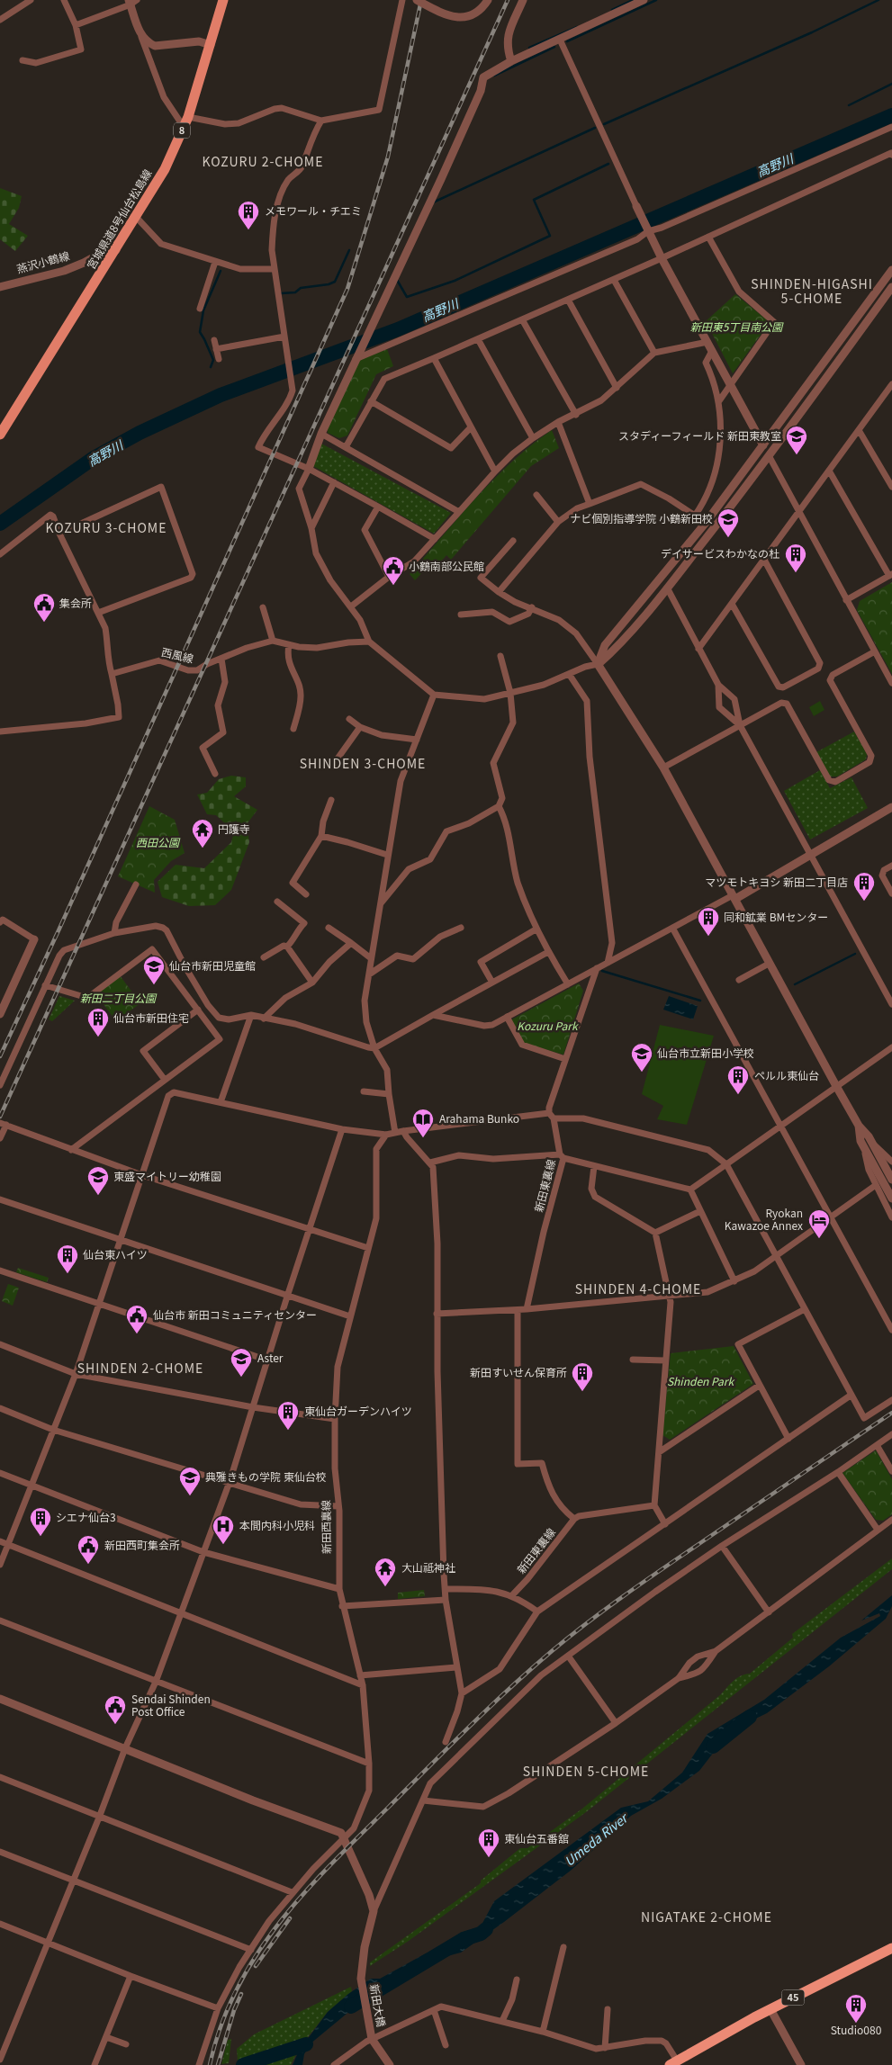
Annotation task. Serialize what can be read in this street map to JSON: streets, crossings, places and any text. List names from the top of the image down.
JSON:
{
  "streets": {
    "highway": ["45"],
    "main road": ["8", "宮城県道8号仙台松島線"],
    "street": [
      "燕沢小鶴線",
      "西風線",
      "新田東裏線",
      "新田西裏線",
      "新田大橋"
    ]
  },
  "crossings": [
    ["宮城県道8号仙台松島線", "燕沢小鶴線"]
  ],
  "districts": [
    "KOZURU 2-CHOME",
    "SHINDEN-HIGASHI 5-CHOME",
    "KOZURU 3-CHOME",
    "SHINDEN 3-CHOME",
    "SHINDEN 4-CHOME",
    "SHINDEN 2-CHOME",
    "SHINDEN 5-CHOME",
    "NIGATAKE 2-CHOME"
  ],
  "water": ["高野川", "Umeda River"],
  "parks": [
    "新田東5丁目南公園",
    "西田公園",
    "新田二丁目公園",
    "Kozuru Park",
    "Shinden Park"
  ],
  "places": {
    "building": [
      "メモワール・チエミ",
      "デイサービスわかなの杜",
      "マツモトキヨシ 新田二丁目店",
      "同和鉱業 BMセンター",
      "仙台市新田住宅",
      "ペルル東仙台",
      "仙台東ハイツ",
      "新田すいせん保育所",
      "東仙台ガーデンハイツ",
      "シエナ仙台3",
      "東仙台五番舘",
      "Studio080"
    ],
    "school or university": [
      "スタディーフィールド 新田東教室",
      "ナビ個別指導学院 小鶴新田校",
      "仙台市新田児童館",
      "仙台市立新田小学校",
      "東盛マイトリー幼稚園",
      "Aster",
      "典雅きもの学院 東仙台校"
    ],
    "public building": [
      "小鶴南部公民館",
      "集会所",
      "仙台市 新田コミュニティセンター",
      "新田西町集会所",
      "Sendai Shinden Post Office"
    ],
    "temple": ["円護寺", "大山祗神社"],
    "library": ["Arahama Bunko"],
    "hotel": ["Ryokan Kawazoe Annex"],
    "hospital": ["本間内科小児科"]
  }
}
